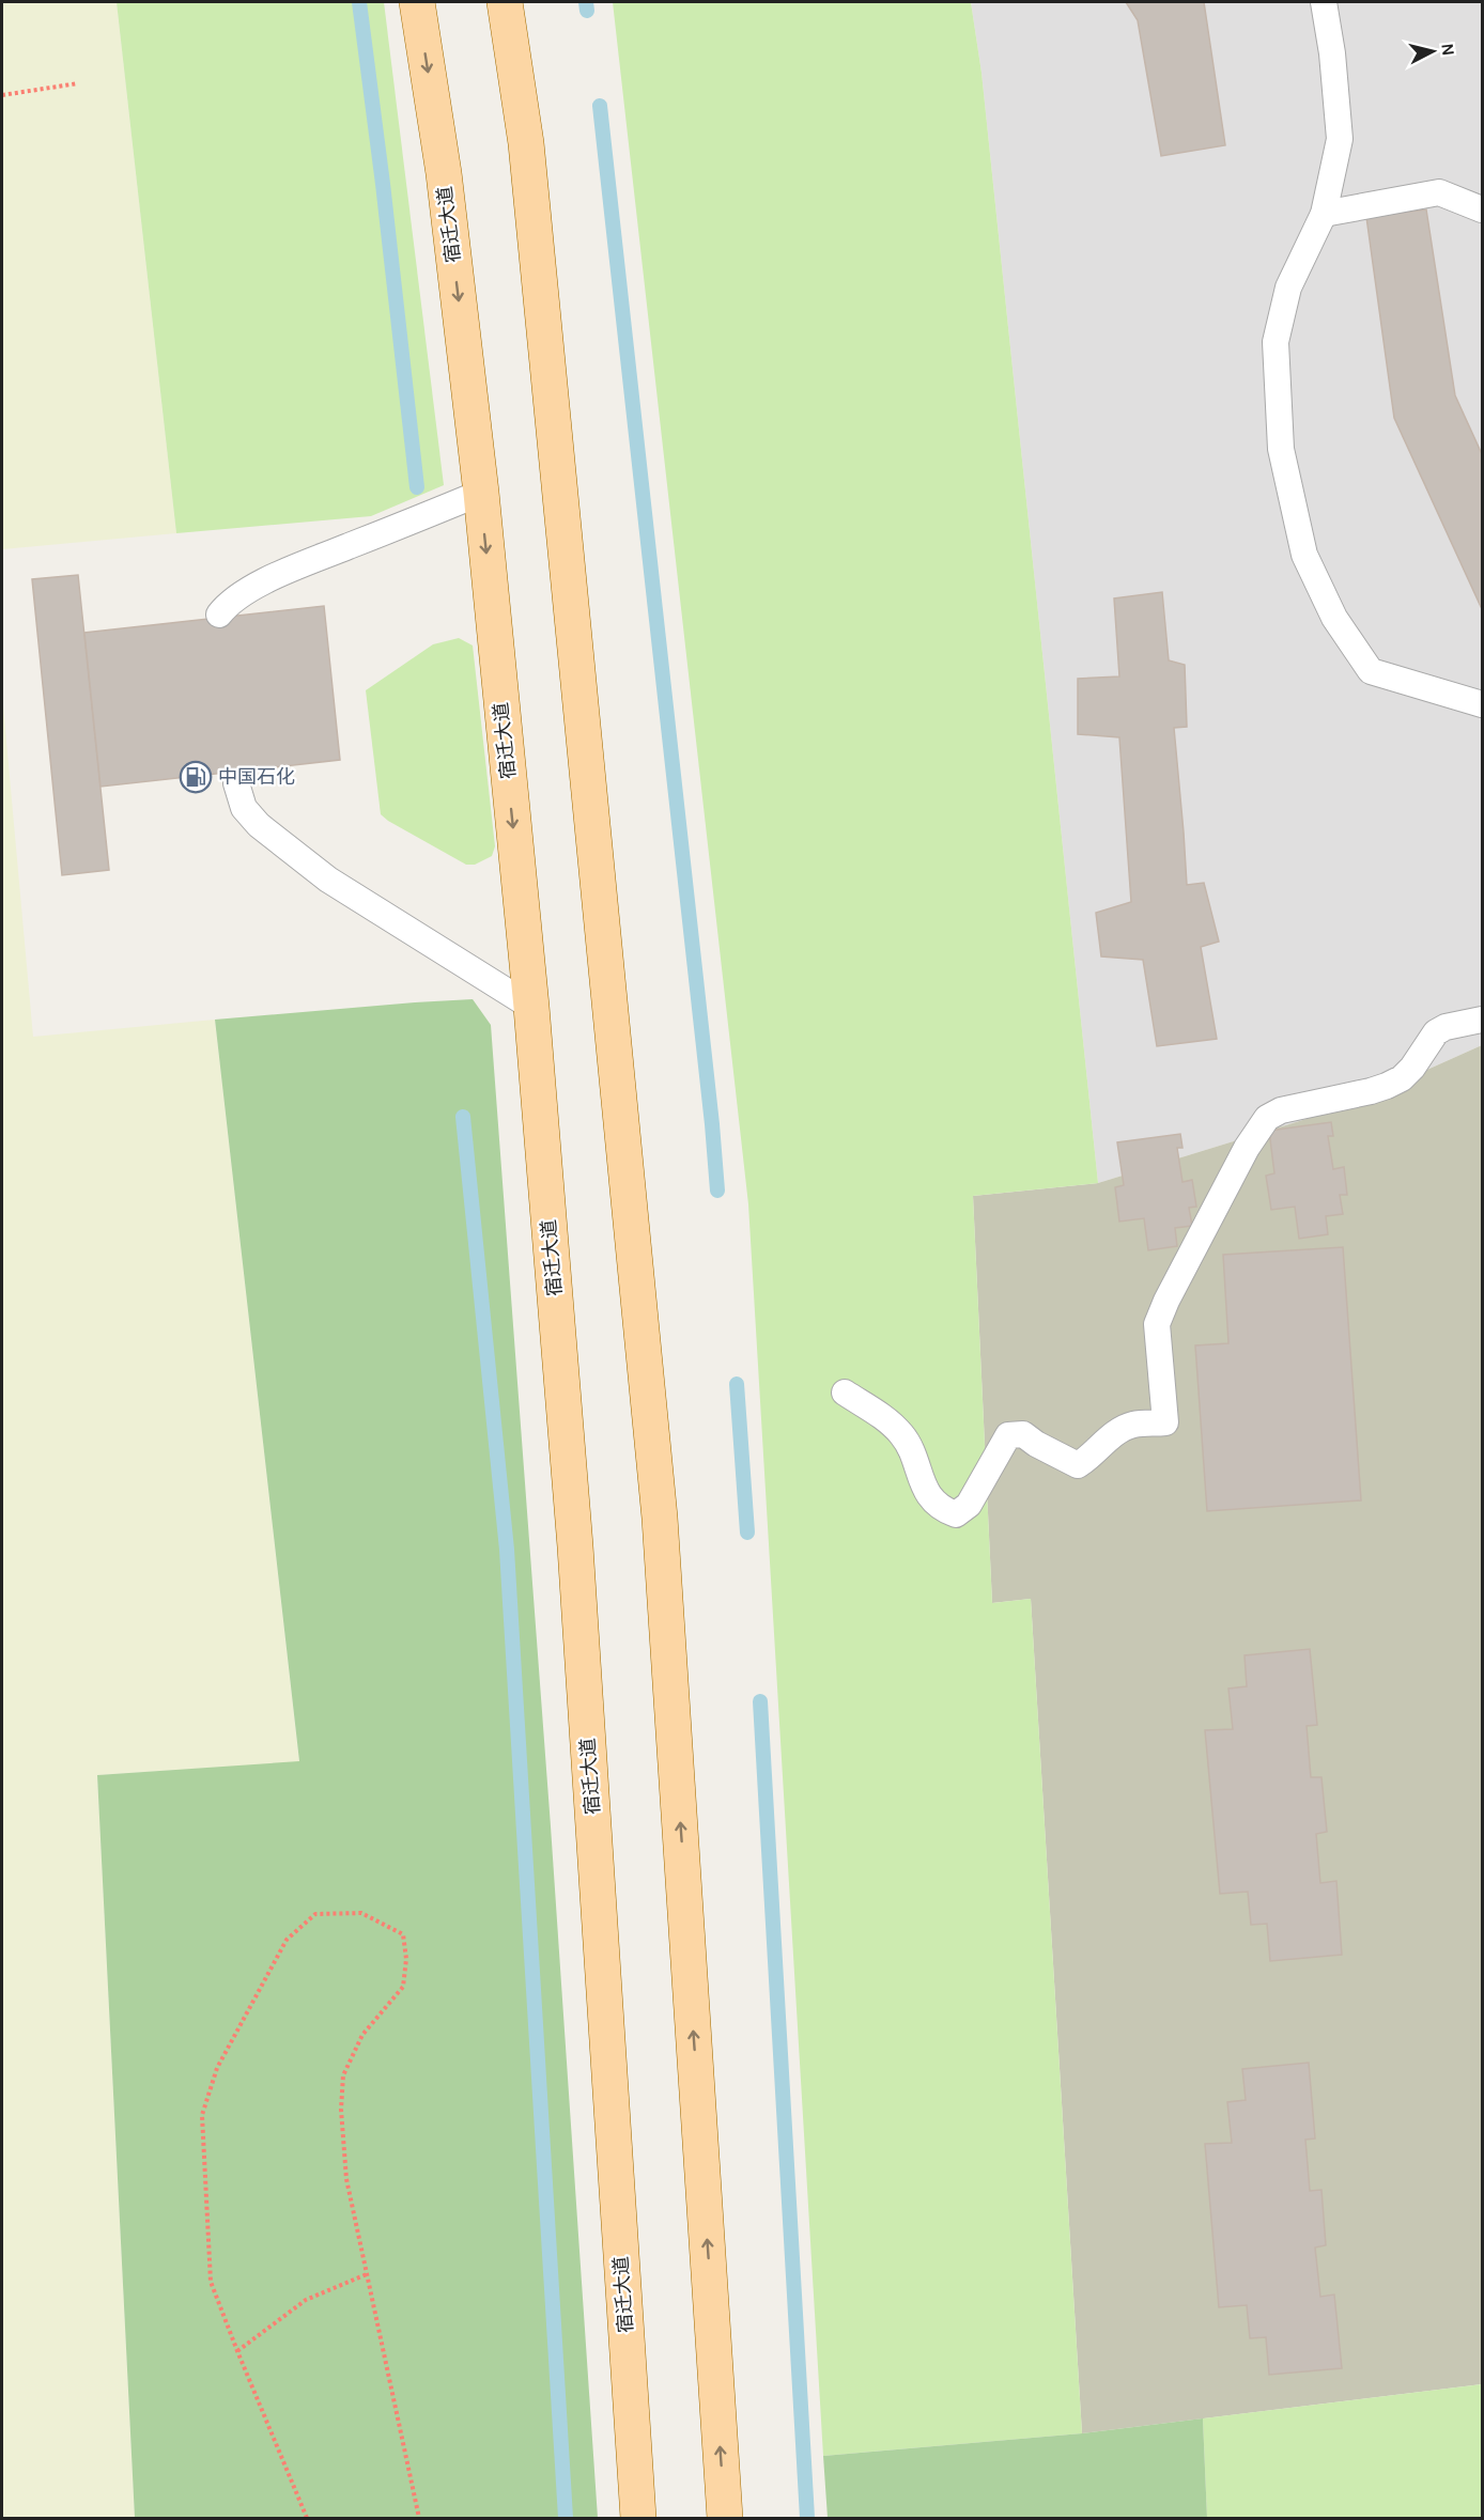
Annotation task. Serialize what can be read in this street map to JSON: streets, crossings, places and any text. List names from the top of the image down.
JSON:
{
  "streets": {
    "main road": ["宿迁大道"]
  },
  "places": {
    "fuel station": ["中国石化"]
  },
  "north": "right"
}
